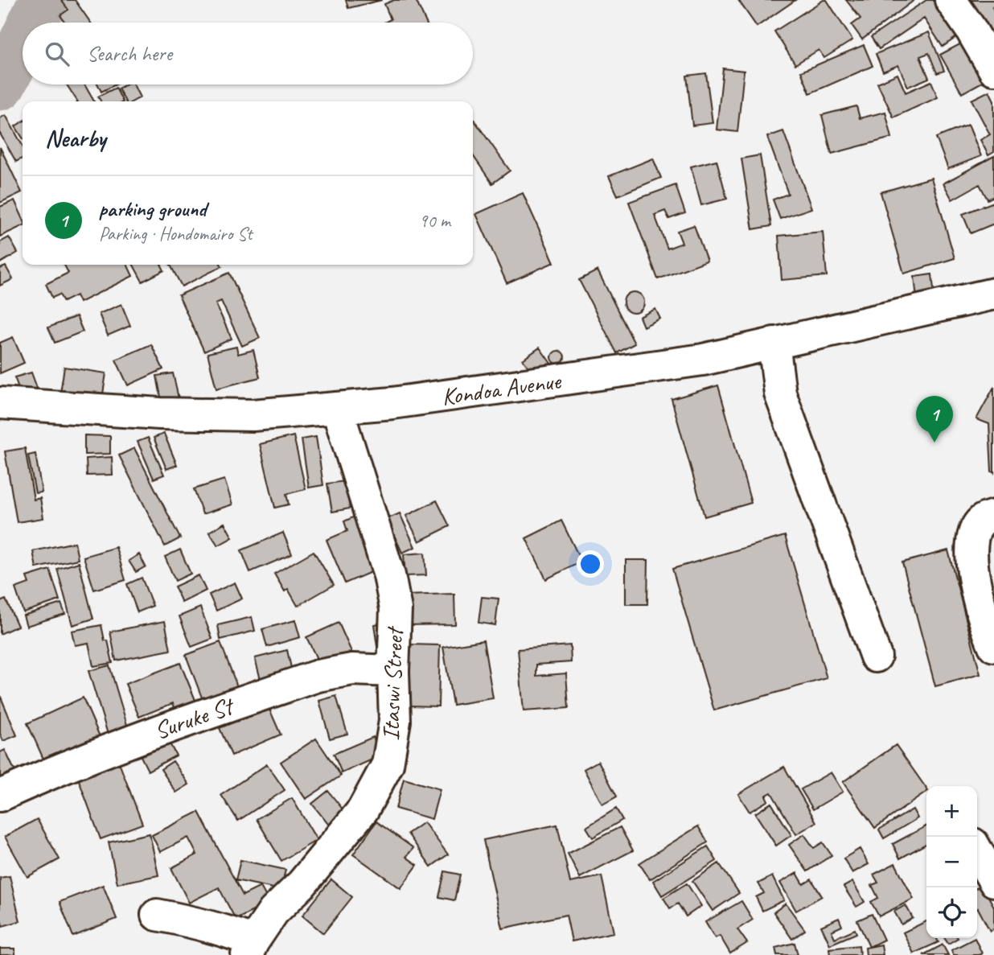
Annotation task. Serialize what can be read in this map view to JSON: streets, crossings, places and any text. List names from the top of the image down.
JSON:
{
  "streets": {
    "street": ["Kondoa Avenue", "Itaswi Street", "Suruke St"]
  },
  "crossings": [
    ["Kondoa Avenue", "Itaswi Street"],
    ["Itaswi Street", "Suruke St"]
  ],
  "page": {
    "search": "Search here",
    "heading": "Nearby",
    "list": [
      {
        "mark": "1",
        "name": "parking ground",
        "note": "Parking · Hondomairo St",
        "value": "90 m"
      }
    ],
    "pins": "1",
    "map_buttons": ["+", "−"]
  }
}
